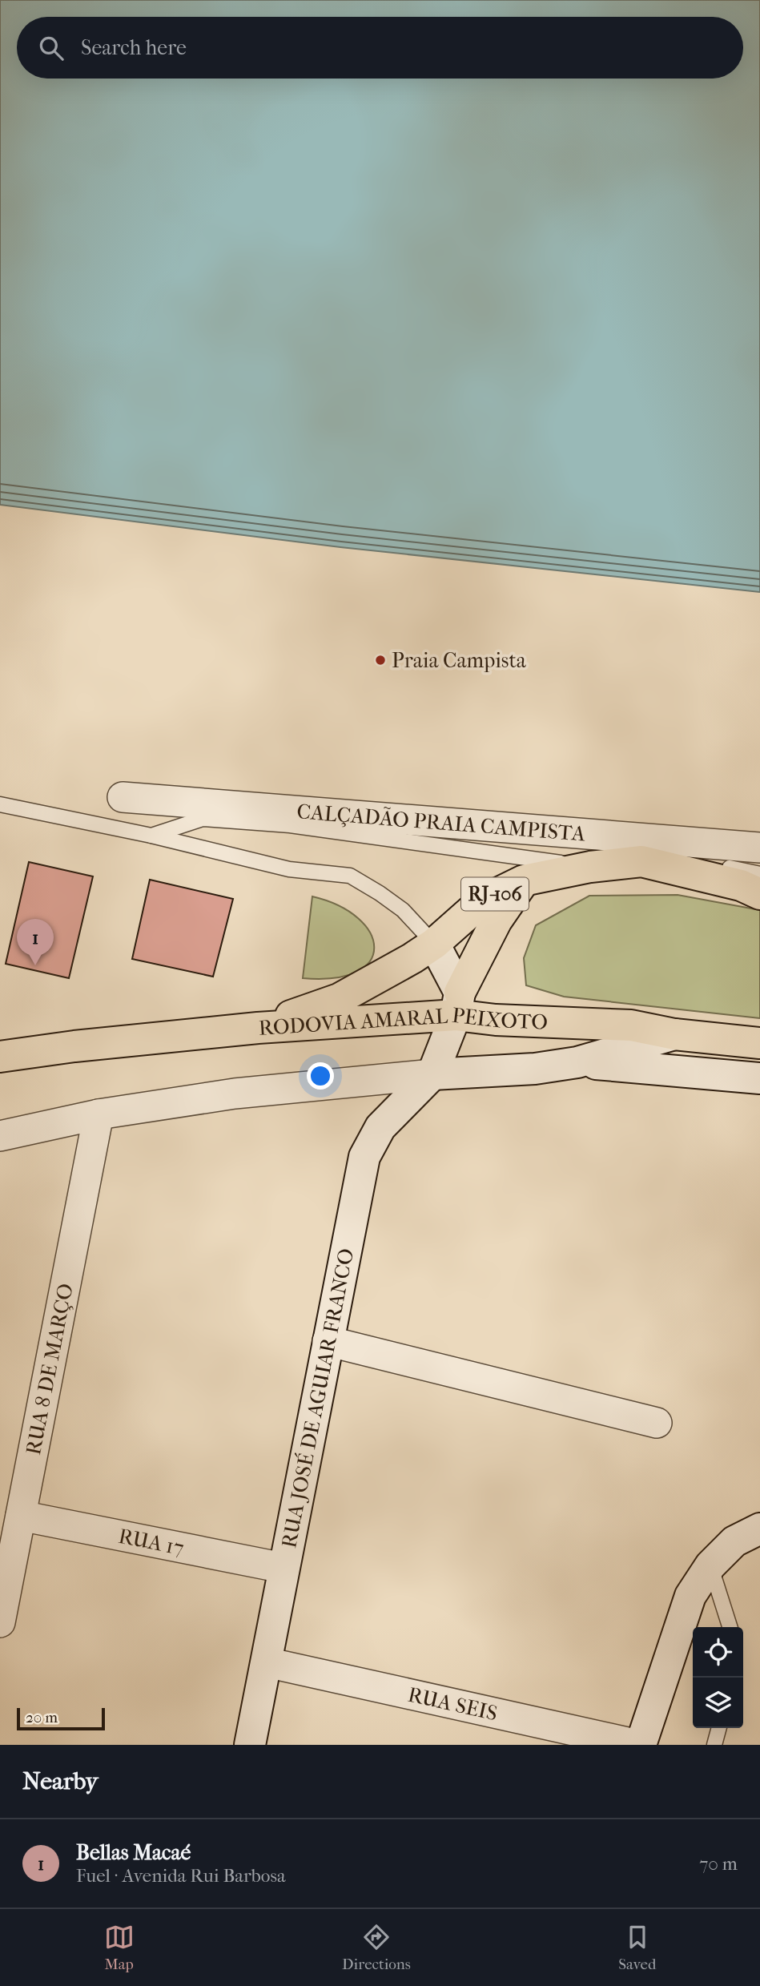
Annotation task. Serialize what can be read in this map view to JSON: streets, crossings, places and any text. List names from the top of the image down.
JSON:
{
  "streets": {
    "highway": ["RJ-106", "RODOVIA AMARAL PEIXOTO"],
    "main road": ["RUA JOSÉ DE AGUIAR FRANCO"],
    "street": [
      "CALÇADÃO PRAIA CAMPISTA",
      "RUA 8 DE MARÇO",
      "RUA 17",
      "RUA SEIS"
    ]
  },
  "crossings": [
    ["RJ-106", "RODOVIA AMARAL PEIXOTO"],
    ["RODOVIA AMARAL PEIXOTO", "RUA JOSÉ DE AGUIAR FRANCO"],
    ["RUA 8 DE MARÇO", "RUA 17"],
    ["RUA JOSÉ DE AGUIAR FRANCO", "RUA 17"],
    ["RUA JOSÉ DE AGUIAR FRANCO", "RUA SEIS"]
  ],
  "places": ["Praia Campista"],
  "scale_bar": "20 m",
  "page": {
    "search": "Search here",
    "pins": "1",
    "scale": "20 m",
    "heading": "Nearby",
    "list": [
      {
        "mark": "1",
        "name": "Bellas Macaé",
        "note": "Fuel · Avenida Rui Barbosa",
        "value": "70 m"
      }
    ],
    "nav": ["Map", "Directions", "Saved"]
  }
}
